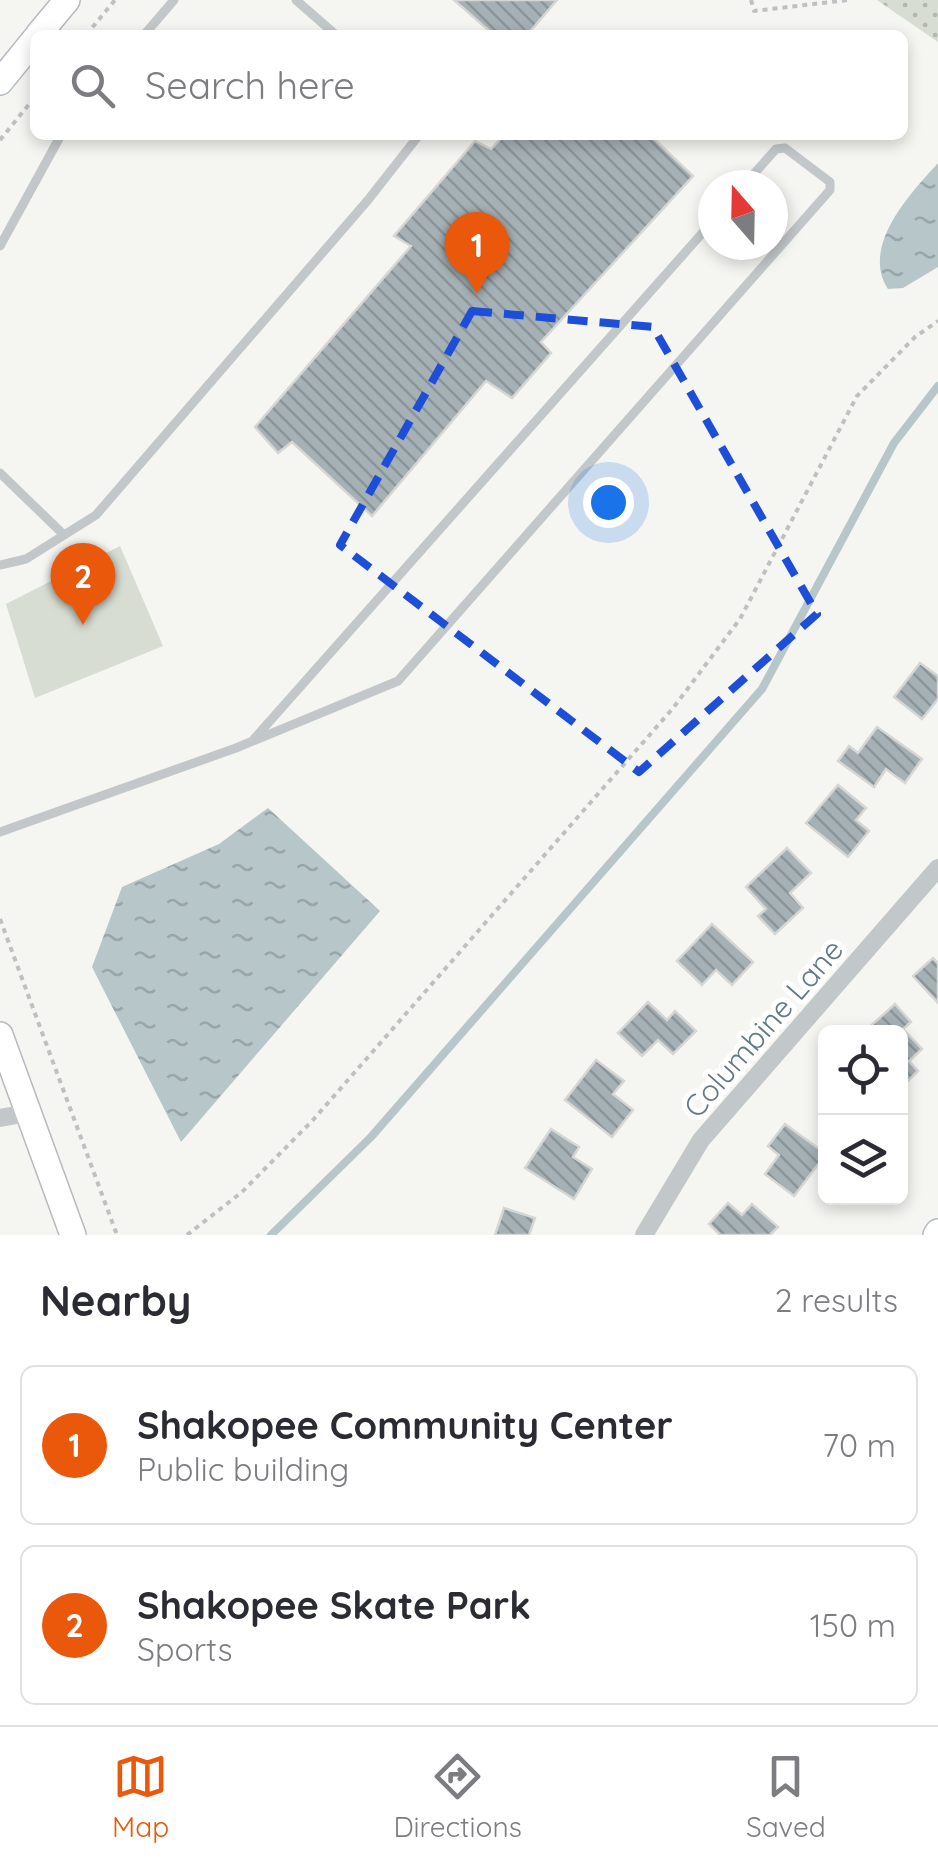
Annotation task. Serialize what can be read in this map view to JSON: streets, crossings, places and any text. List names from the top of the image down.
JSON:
{
  "streets": {
    "street": ["Columbine Lane"]
  },
  "north": "top",
  "page": {
    "search": "Search here",
    "pins": ["1", "2"],
    "heading": ["Nearby", "2 results"],
    "list": [
      {
        "mark": "1",
        "name": "Shakopee Community Center",
        "note": "Public building",
        "value": "70 m"
      },
      {
        "mark": "2",
        "name": "Shakopee Skate Park",
        "note": "Sports",
        "value": "150 m"
      }
    ],
    "nav": ["Map", "Directions", "Saved"]
  }
}
